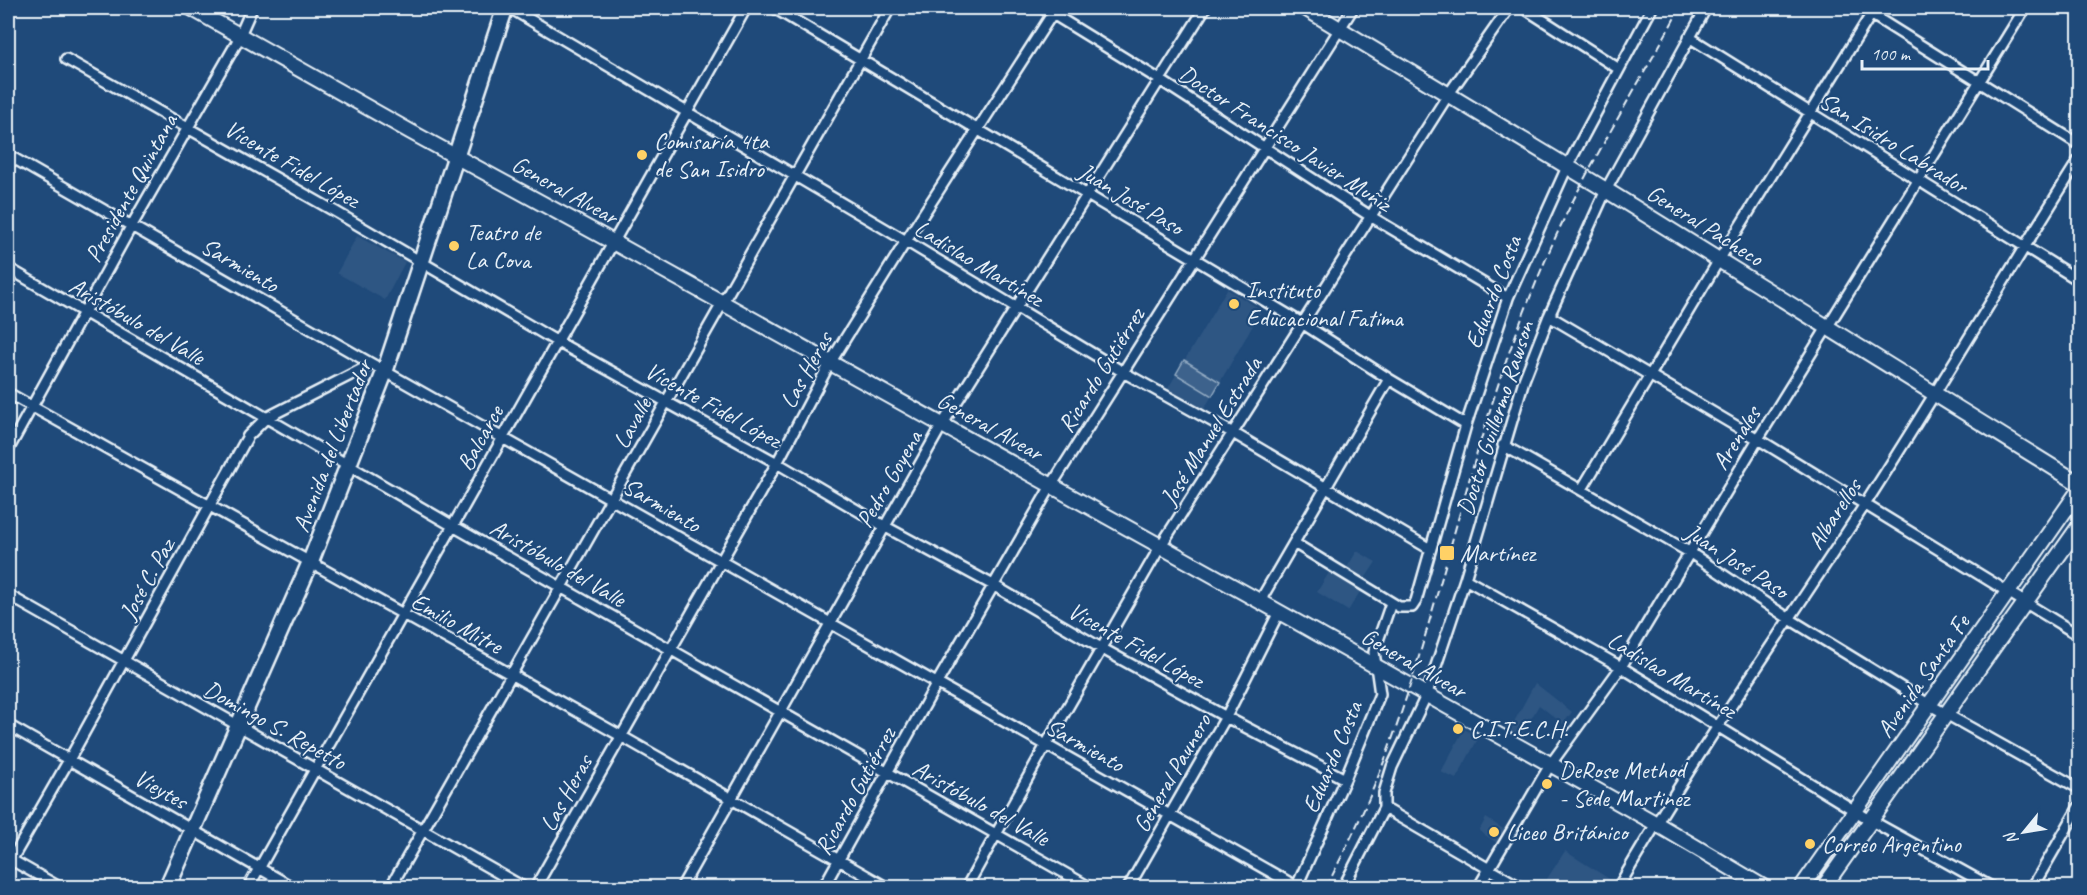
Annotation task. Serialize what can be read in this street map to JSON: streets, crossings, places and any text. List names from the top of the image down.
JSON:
{
  "streets": {
    "main road": ["Avenida del Libertador"],
    "street": [
      "Doctor Francisco Javier Muñiz",
      "San Isidro Labrador",
      "Vicente Fidel López",
      "Presidente Quintana",
      "General Alvear",
      "Juan José Paso",
      "General Pacheco",
      "Ladislao Martínez",
      "Sarmiento",
      "Eduardo Costa",
      "Aristóbulo del Valle",
      "Las Heras",
      "Ricardo Gutiérrez",
      "Doctor Guillermo Rawson",
      "Lavalle",
      "José Manuel Estrada",
      "Balcarce",
      "Arenales",
      "Pedro Goyena",
      "Albarellos",
      "José C. Paz",
      "Emilio Mitre",
      "Avenida Santa Fe",
      "Domingo S. Repetto",
      "General Paunero",
      "Vieytes"
    ]
  },
  "crossings": [
    ["Doctor Francisco Javier Muñiz", "Eduardo Costa"],
    ["Doctor Francisco Javier Muñiz", "Las Heras"],
    ["Doctor Francisco Javier Muñiz", "Ricardo Gutiérrez"],
    ["Doctor Francisco Javier Muñiz", "José Manuel Estrada"],
    ["Doctor Francisco Javier Muñiz", "Pedro Goyena"],
    ["San Isidro Labrador", "Doctor Guillermo Rawson"],
    ["San Isidro Labrador", "Arenales"],
    ["San Isidro Labrador", "Albarellos"],
    ["Vicente Fidel López", "Presidente Quintana"],
    ["Vicente Fidel López", "Eduardo Costa"],
    ["Vicente Fidel López", "Las Heras"],
    ["Vicente Fidel López", "Ricardo Gutiérrez"],
    ["Vicente Fidel López", "Lavalle"],
    ["Vicente Fidel López", "José Manuel Estrada"],
    ["Vicente Fidel López", "Balcarce"],
    ["Vicente Fidel López", "Avenida del Libertador"],
    ["Vicente Fidel López", "Pedro Goyena"],
    ["Vicente Fidel López", "General Paunero"],
    ["Presidente Quintana", "General Alvear"],
    ["Presidente Quintana", "Sarmiento"],
    ["Presidente Quintana", "Aristóbulo del Valle"],
    ["Presidente Quintana", "Emilio Mitre"],
    ["General Alvear", "Eduardo Costa"],
    ["General Alvear", "Las Heras"],
    ["General Alvear", "Ricardo Gutiérrez"],
    ["General Alvear", "Doctor Guillermo Rawson"],
    ["General Alvear", "Lavalle"],
    ["General Alvear", "José Manuel Estrada"],
    ["General Alvear", "Balcarce"],
    ["General Alvear", "Arenales"],
    ["General Alvear", "Avenida del Libertador"],
    ["General Alvear", "Pedro Goyena"],
    ["General Alvear", "Albarellos"],
    ["General Alvear", "General Paunero"],
    ["Juan José Paso", "Eduardo Costa"],
    ["Juan José Paso", "Las Heras"],
    ["Juan José Paso", "Ricardo Gutiérrez"],
    ["Juan José Paso", "Doctor Guillermo Rawson"],
    ["Juan José Paso", "Lavalle"],
    ["Juan José Paso", "José Manuel Estrada"],
    ["Juan José Paso", "Arenales"],
    ["Juan José Paso", "Pedro Goyena"],
    ["Juan José Paso", "Albarellos"],
    ["Juan José Paso", "Avenida Santa Fe"],
    ["General Pacheco", "Eduardo Costa"],
    ["General Pacheco", "Ricardo Gutiérrez"],
    ["General Pacheco", "Doctor Guillermo Rawson"],
    ["General Pacheco", "José Manuel Estrada"],
    ["General Pacheco", "Arenales"],
    ["General Pacheco", "Albarellos"],
    ["Ladislao Martínez", "Eduardo Costa"],
    ["Ladislao Martínez", "Las Heras"],
    ["Ladislao Martínez", "Ricardo Gutiérrez"],
    ["Ladislao Martínez", "Doctor Guillermo Rawson"],
    ["Ladislao Martínez", "Lavalle"],
    ["Ladislao Martínez", "José Manuel Estrada"],
    ["Ladislao Martínez", "Balcarce"],
    ["Ladislao Martínez", "Arenales"],
    ["Ladislao Martínez", "Pedro Goyena"],
    ["Ladislao Martínez", "Albarellos"],
    ["Ladislao Martínez", "Avenida Santa Fe"],
    ["Sarmiento", "Eduardo Costa"],
    ["Sarmiento", "Las Heras"],
    ["Sarmiento", "Ricardo Gutiérrez"],
    ["Sarmiento", "Lavalle"],
    ["Sarmiento", "José Manuel Estrada"],
    ["Sarmiento", "Balcarce"],
    ["Sarmiento", "Avenida del Libertador"],
    ["Sarmiento", "Pedro Goyena"],
    ["Sarmiento", "José C. Paz"],
    ["Sarmiento", "General Paunero"],
    ["Aristóbulo del Valle", "Las Heras"],
    ["Aristóbulo del Valle", "Ricardo Gutiérrez"],
    ["Aristóbulo del Valle", "Lavalle"],
    ["Aristóbulo del Valle", "José Manuel Estrada"],
    ["Aristóbulo del Valle", "Balcarce"],
    ["Aristóbulo del Valle", "Avenida del Libertador"],
    ["Aristóbulo del Valle", "Pedro Goyena"],
    ["Aristóbulo del Valle", "José C. Paz"],
    ["Las Heras", "Emilio Mitre"],
    ["Ricardo Gutiérrez", "Emilio Mitre"],
    ["Lavalle", "Emilio Mitre"],
    ["Lavalle", "Domingo S. Repetto"],
    ["Balcarce", "Emilio Mitre"],
    ["Balcarce", "Domingo S. Repetto"],
    ["Balcarce", "Vieytes"],
    ["Avenida del Libertador", "José C. Paz"],
    ["Avenida del Libertador", "Emilio Mitre"],
    ["Avenida del Libertador", "Domingo S. Repetto"],
    ["Avenida del Libertador", "Vieytes"],
    ["Pedro Goyena", "Emilio Mitre"],
    ["José C. Paz", "Emilio Mitre"],
    ["José C. Paz", "Domingo S. Repetto"],
    ["José C. Paz", "Vieytes"]
  ],
  "places": {
    "other": [
      "Comisaría 4ta de San Isidro",
      "Teatro de La Cova",
      "Instituto Educacional Fatima",
      "C.I.T.E.C.H.",
      "DeRose Method - Sede Martinez",
      "Liceo Británico",
      "Correo Argentino"
    ],
    "transit": ["Martínez"]
  },
  "scale_bar": "100 m",
  "north": "bottom left"
}
